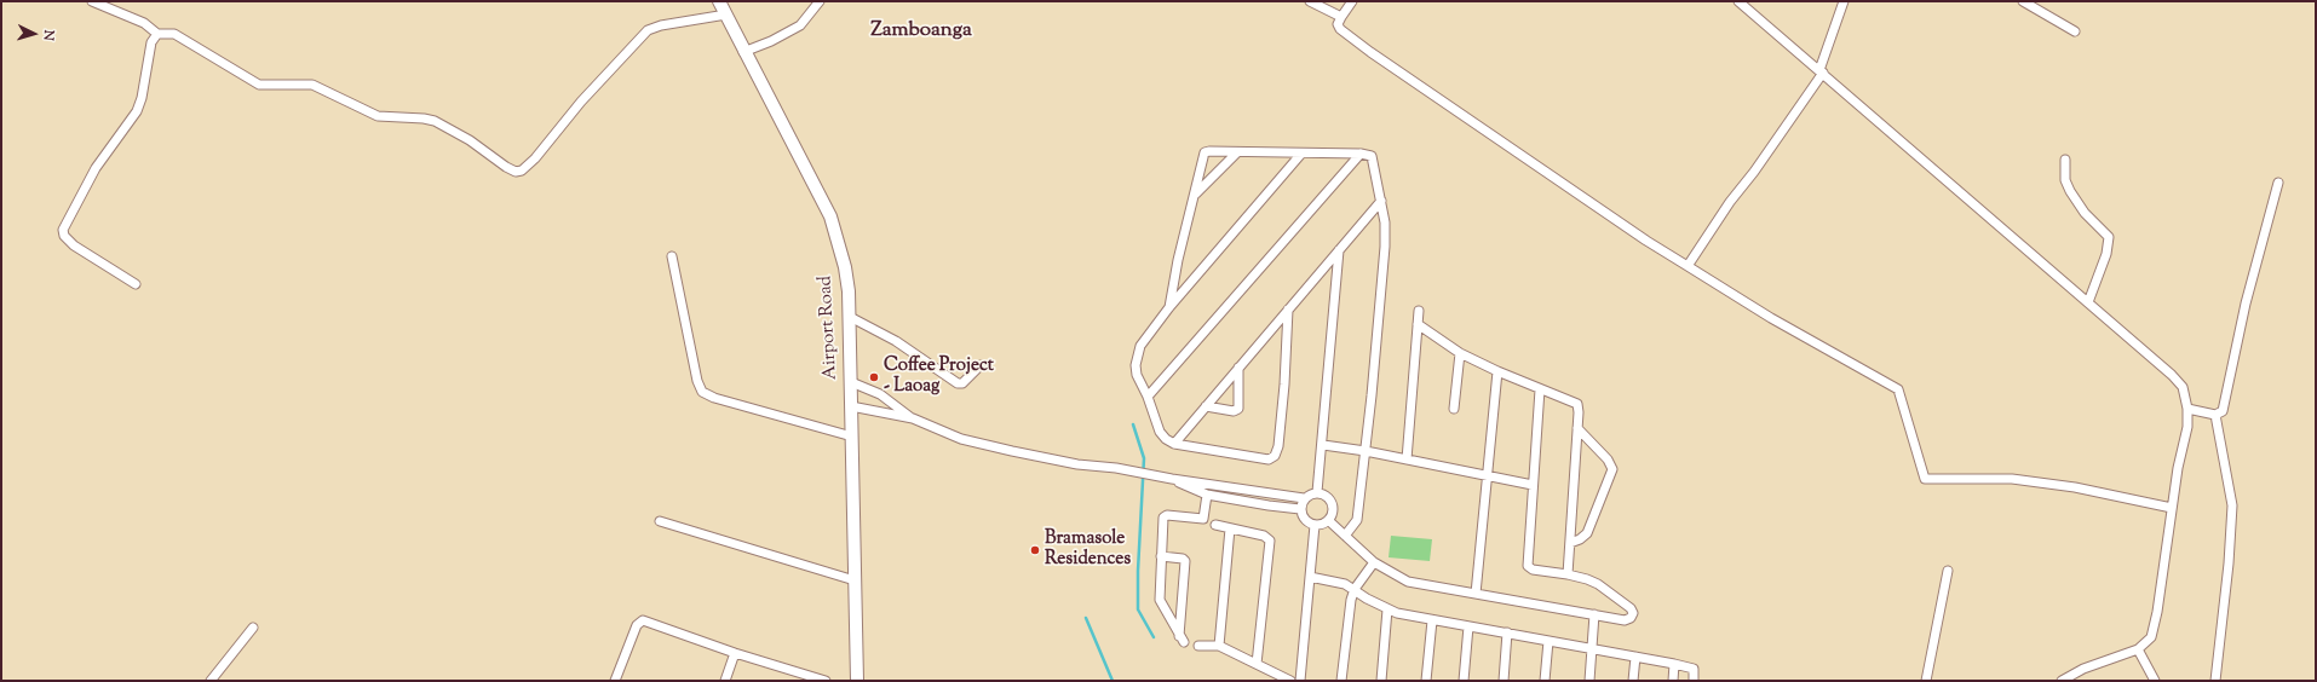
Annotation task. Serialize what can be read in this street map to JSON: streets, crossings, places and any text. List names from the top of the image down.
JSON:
{
  "streets": {
    "main road": ["Airport Road"]
  },
  "districts": ["Zamboanga"],
  "places": ["Coffee Project - Laoag", "Bramasole Residences"],
  "north": "right"
}
